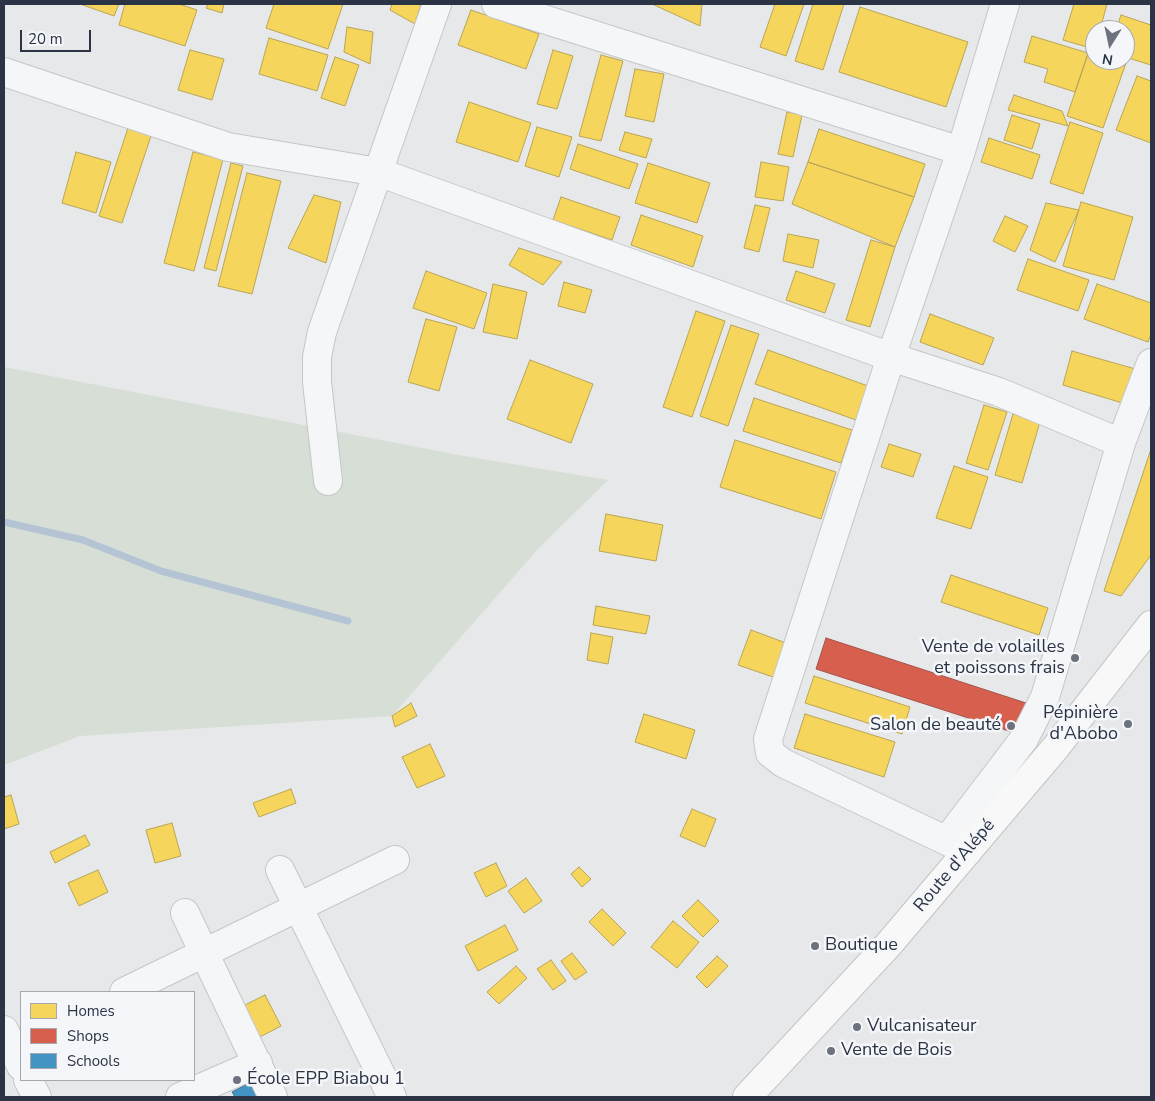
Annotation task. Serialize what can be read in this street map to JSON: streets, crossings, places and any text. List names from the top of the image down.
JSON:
{
  "streets": {
    "main road": ["Route d'Alépé"]
  },
  "places": [
    "Vente de volailles et poissons frais",
    "Pépinière d'Abobo",
    "Salon de beauté",
    "Boutique",
    "Vulcanisateur",
    "Vente de Bois",
    "École EPP Biabou 1"
  ],
  "legend": ["Homes", "Shops", "Schools"],
  "scale_bar": "20 m",
  "north": "bottom"
}
